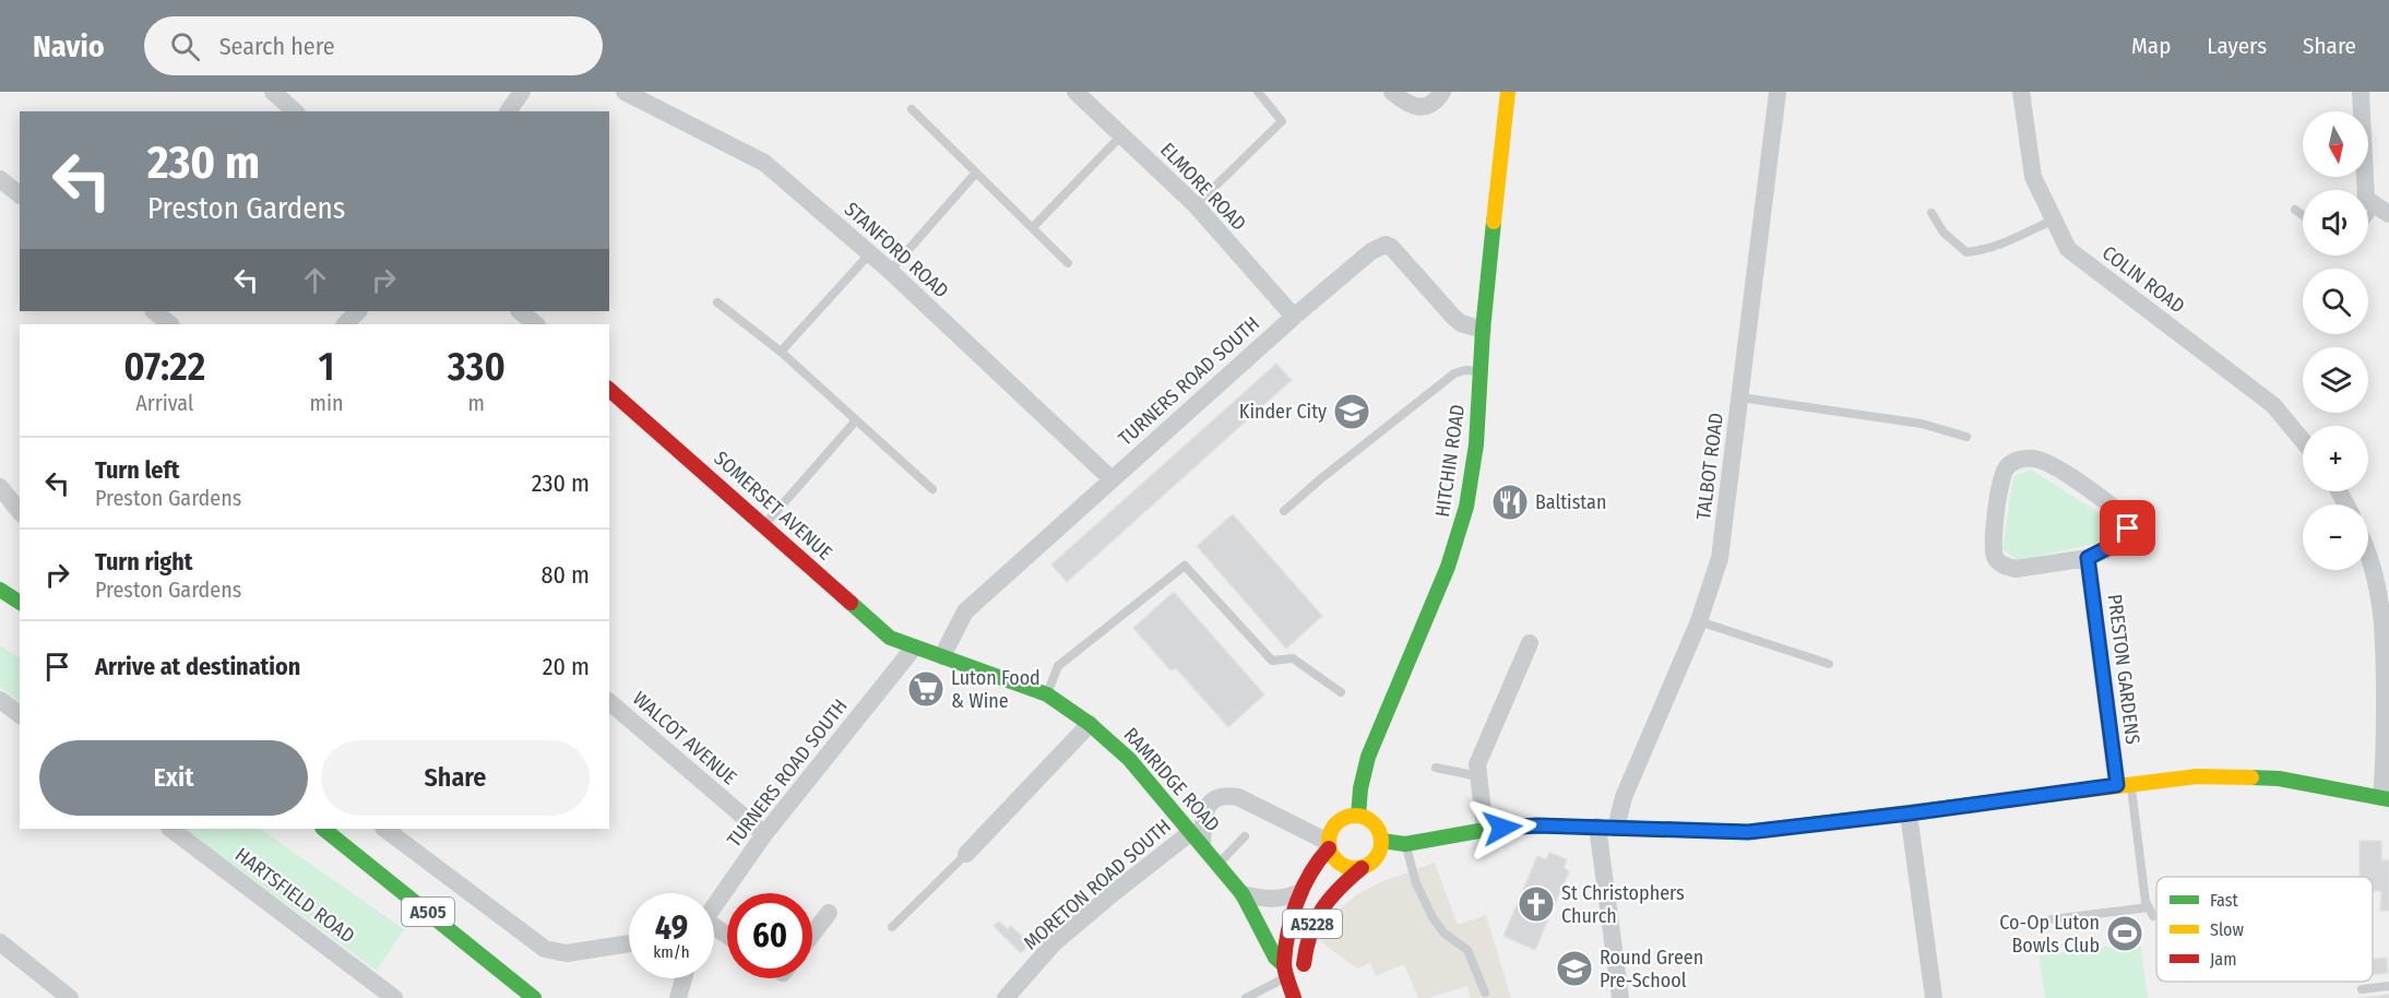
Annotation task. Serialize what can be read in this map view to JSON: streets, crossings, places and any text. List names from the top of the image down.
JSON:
{
  "streets": {
    "main road": [
      "HITCHIN ROAD",
      "SOMERSET AVENUE",
      "RAMRIDGE ROAD",
      "A505",
      "A5228"
    ],
    "street": [
      "ELMORE ROAD",
      "STANFORD ROAD",
      "COLIN ROAD",
      "TURNERS ROAD SOUTH",
      "TALBOT ROAD",
      "PRESTON GARDENS",
      "WALCOT AVENUE",
      "MORETON ROAD SOUTH",
      "HARTSFIELD ROAD"
    ]
  },
  "crossings": [
    ["ELMORE ROAD", "TURNERS ROAD SOUTH"],
    ["STANFORD ROAD", "TURNERS ROAD SOUTH"],
    ["TURNERS ROAD SOUTH", "HITCHIN ROAD"],
    ["TURNERS ROAD SOUTH", "SOMERSET AVENUE"],
    ["TURNERS ROAD SOUTH", "WALCOT AVENUE"],
    ["TURNERS ROAD SOUTH", "RAMRIDGE ROAD"],
    ["HITCHIN ROAD", "A5228"],
    ["SOMERSET AVENUE", "RAMRIDGE ROAD"],
    ["RAMRIDGE ROAD", "MORETON ROAD SOUTH"],
    ["RAMRIDGE ROAD", "A5228"]
  ],
  "places": {
    "school or university": ["Kinder City", "Round Green Pre-School"],
    "restaurant": ["Baltistan"],
    "supermarket": ["Luton Food & Wine"],
    "church": ["St Christophers Church"],
    "sports": ["Co-Op Luton Bowls Club"]
  },
  "legend": ["Fast", "Slow", "Jam"],
  "north": "bottom",
  "page": {
    "header": "Navio",
    "search": "Search here",
    "nav": ["Map", "Layers", "Share"],
    "map_buttons": ["+", "−"],
    "turn": ["230 m", "Preston Gardens"],
    "eta": [
      "07:22",
      "Arrival",
      "1",
      "min",
      "330",
      "m"
    ],
    "list": [
      {
        "name": "Turn left",
        "note": "Preston Gardens",
        "value": "230 m"
      },
      {
        "name": "Turn right",
        "note": "Preston Gardens",
        "value": "80 m"
      },
      {
        "name": "Arrive at destination",
        "value": "20 m"
      }
    ],
    "buttons": ["Exit", "Share"],
    "speed": "49 km/h",
    "limit": "60"
  }
}
